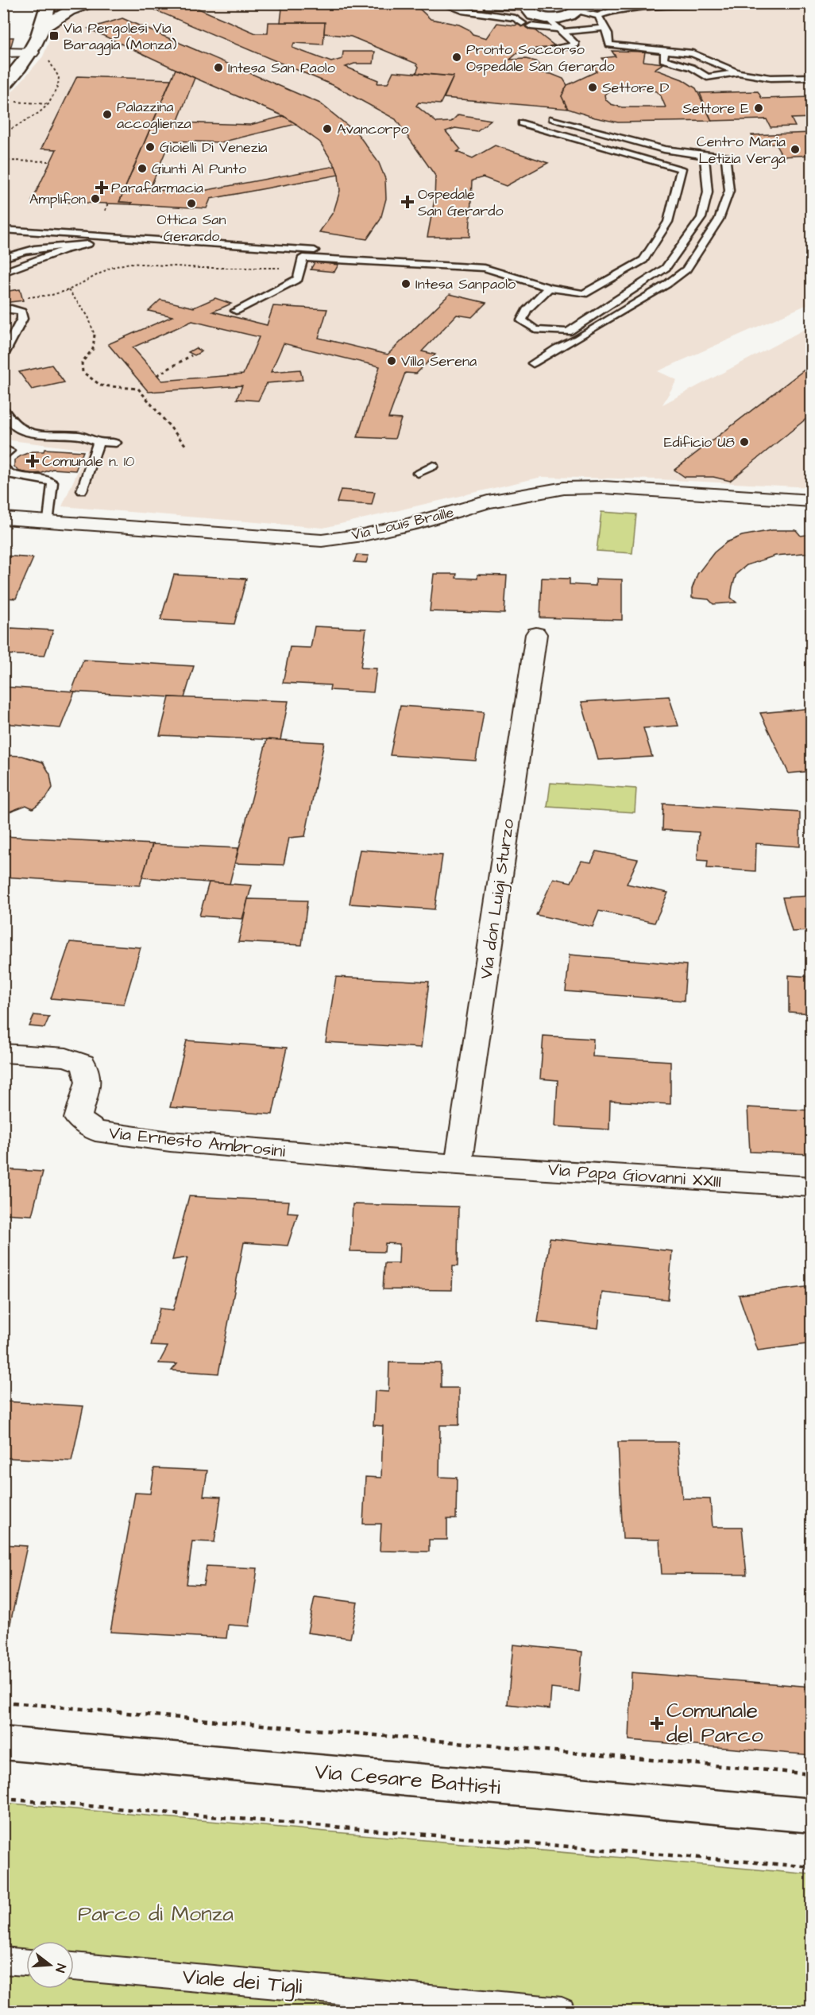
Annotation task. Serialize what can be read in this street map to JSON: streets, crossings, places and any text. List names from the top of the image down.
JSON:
{
  "streets": {
    "street": [
      "Via Louis Braille",
      "Via don Luigi Sturzo",
      "Via Ernesto Ambrosini",
      "Via Papa Giovanni XXIII",
      "Via Cesare Battisti",
      "Viale dei Tigli"
    ]
  },
  "crossings": [
    ["Via don Luigi Sturzo", "Via Ernesto Ambrosini"],
    ["Via don Luigi Sturzo", "Via Papa Giovanni XXIII"],
    ["Via Ernesto Ambrosini", "Via Papa Giovanni XXIII"]
  ],
  "parks": ["Parco di Monza"],
  "places": {
    "transit": ["Via Pergolesi Via Baraggia (Monza)"],
    "other": [
      "Pronto Soccorso Ospedale San Gerardo",
      "Intesa San Paolo",
      "Settore D",
      "Settore E",
      "Palazzina accoglienza",
      "Avancorpo",
      "Gioielli Di Venezia",
      "Centro Maria Letizia Verga",
      "Giunti Al Punto",
      "Amplifon",
      "Ottica San Gerardo",
      "Intesa Sanpaolo",
      "Villa Serena",
      "Edificio U8"
    ],
    "health": [
      "Parafarmacia",
      "Ospedale San Gerardo",
      "Comunale n. 10",
      "Comunale del Parco"
    ]
  },
  "north": "right"
}
